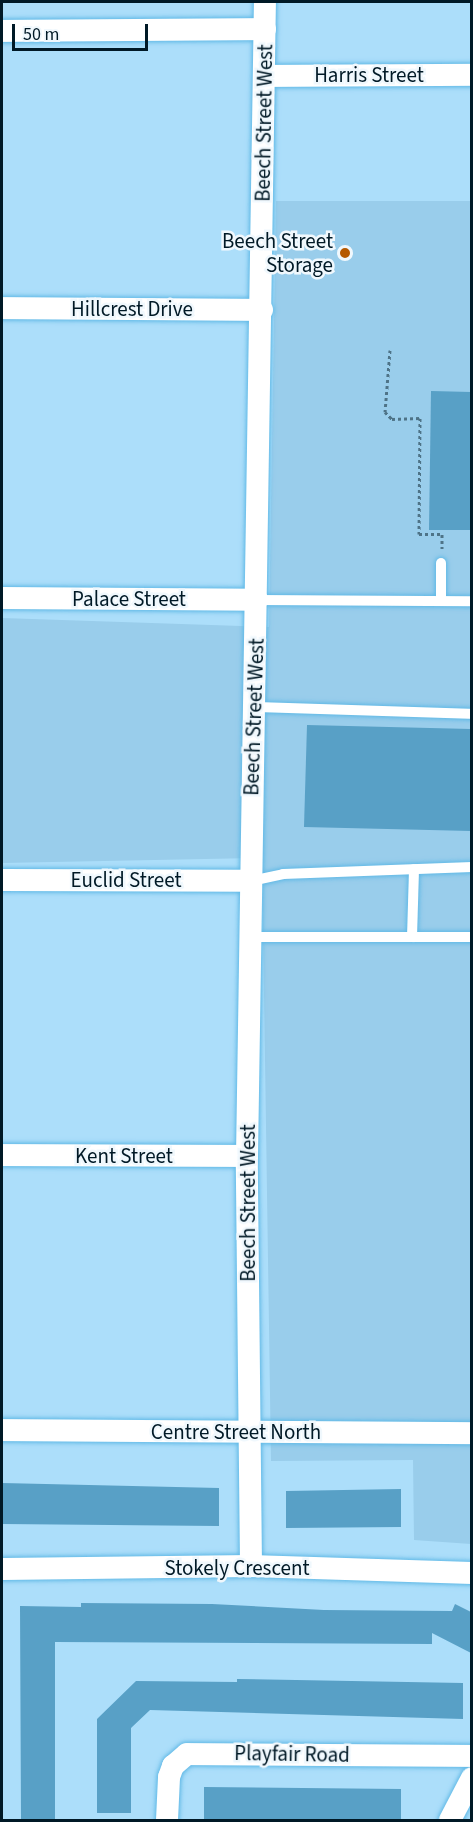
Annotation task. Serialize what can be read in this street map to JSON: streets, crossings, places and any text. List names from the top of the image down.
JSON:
{
  "streets": {
    "street": [
      "Harris Street",
      "Beech Street West",
      "Hillcrest Drive",
      "Palace Street",
      "Euclid Street",
      "Kent Street",
      "Centre Street North",
      "Stokely Crescent",
      "Playfair Road"
    ]
  },
  "crossings": [
    ["Harris Street", "Beech Street West"],
    ["Beech Street West", "Hillcrest Drive"],
    ["Beech Street West", "Palace Street"],
    ["Beech Street West", "Euclid Street"],
    ["Beech Street West", "Kent Street"],
    ["Beech Street West", "Centre Street North"],
    ["Beech Street West", "Stokely Crescent"]
  ],
  "places": ["Beech Street Storage"],
  "scale_bar": "50 m"
}
